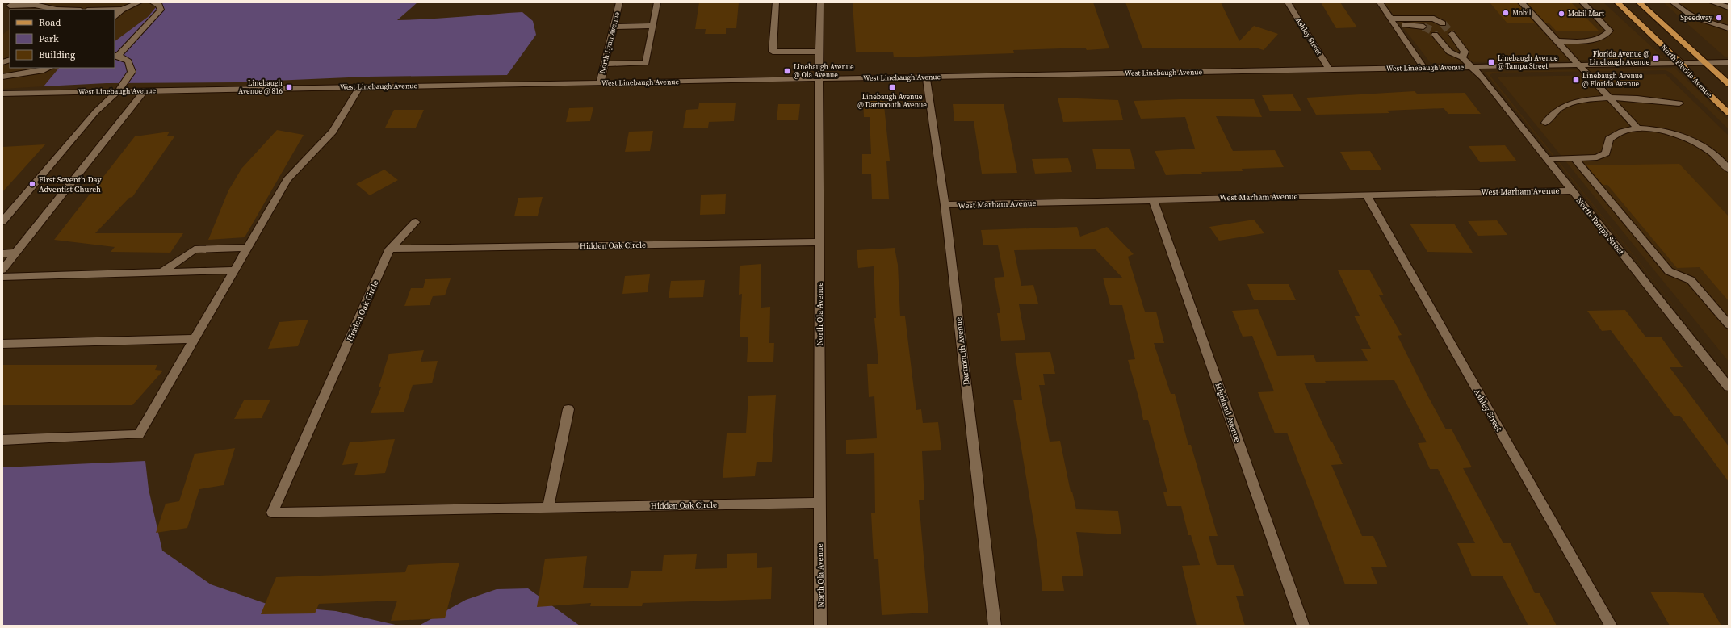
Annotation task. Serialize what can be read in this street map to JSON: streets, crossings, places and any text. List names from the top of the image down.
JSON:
{
  "streets": {
    "main road": ["North Florida Avenue"],
    "street": [
      "Ashley Street",
      "North Lynn Avenue",
      "West Linebaugh Avenue",
      "West Marham Avenue",
      "North Tampa Street",
      "Hidden Oak Circle",
      "North Ola Avenue",
      "Dartmouth Avenue",
      "Highland Avenue"
    ]
  },
  "crossings": [
    ["Ashley Street", "West Linebaugh Avenue"],
    ["Ashley Street", "West Marham Avenue"],
    ["North Lynn Avenue", "West Linebaugh Avenue"],
    ["West Linebaugh Avenue", "North Florida Avenue"],
    ["West Linebaugh Avenue", "North Tampa Street"],
    ["West Linebaugh Avenue", "North Ola Avenue"],
    ["West Linebaugh Avenue", "Dartmouth Avenue"],
    ["West Marham Avenue", "North Tampa Street"],
    ["West Marham Avenue", "Dartmouth Avenue"],
    ["West Marham Avenue", "Highland Avenue"],
    ["Hidden Oak Circle", "North Ola Avenue"]
  ],
  "places": {
    "other": [
      "Mobil",
      "Mobil Mart",
      "Speedway",
      "First Seventh Day Adventist Church"
    ],
    "transit": [
      "Florida Avenue @ Linebaugh Avenue",
      "Linebaugh Avenue @ Tampa Street",
      "Linebaugh Avenue @ Ola Avenue",
      "Linebaugh Avenue @ Florida Avenue",
      "Linebaugh Avenue @ 816",
      "Linebaugh Avenue @ Dartmouth Avenue"
    ]
  },
  "legend": ["Road", "Park", "Building"]
}
